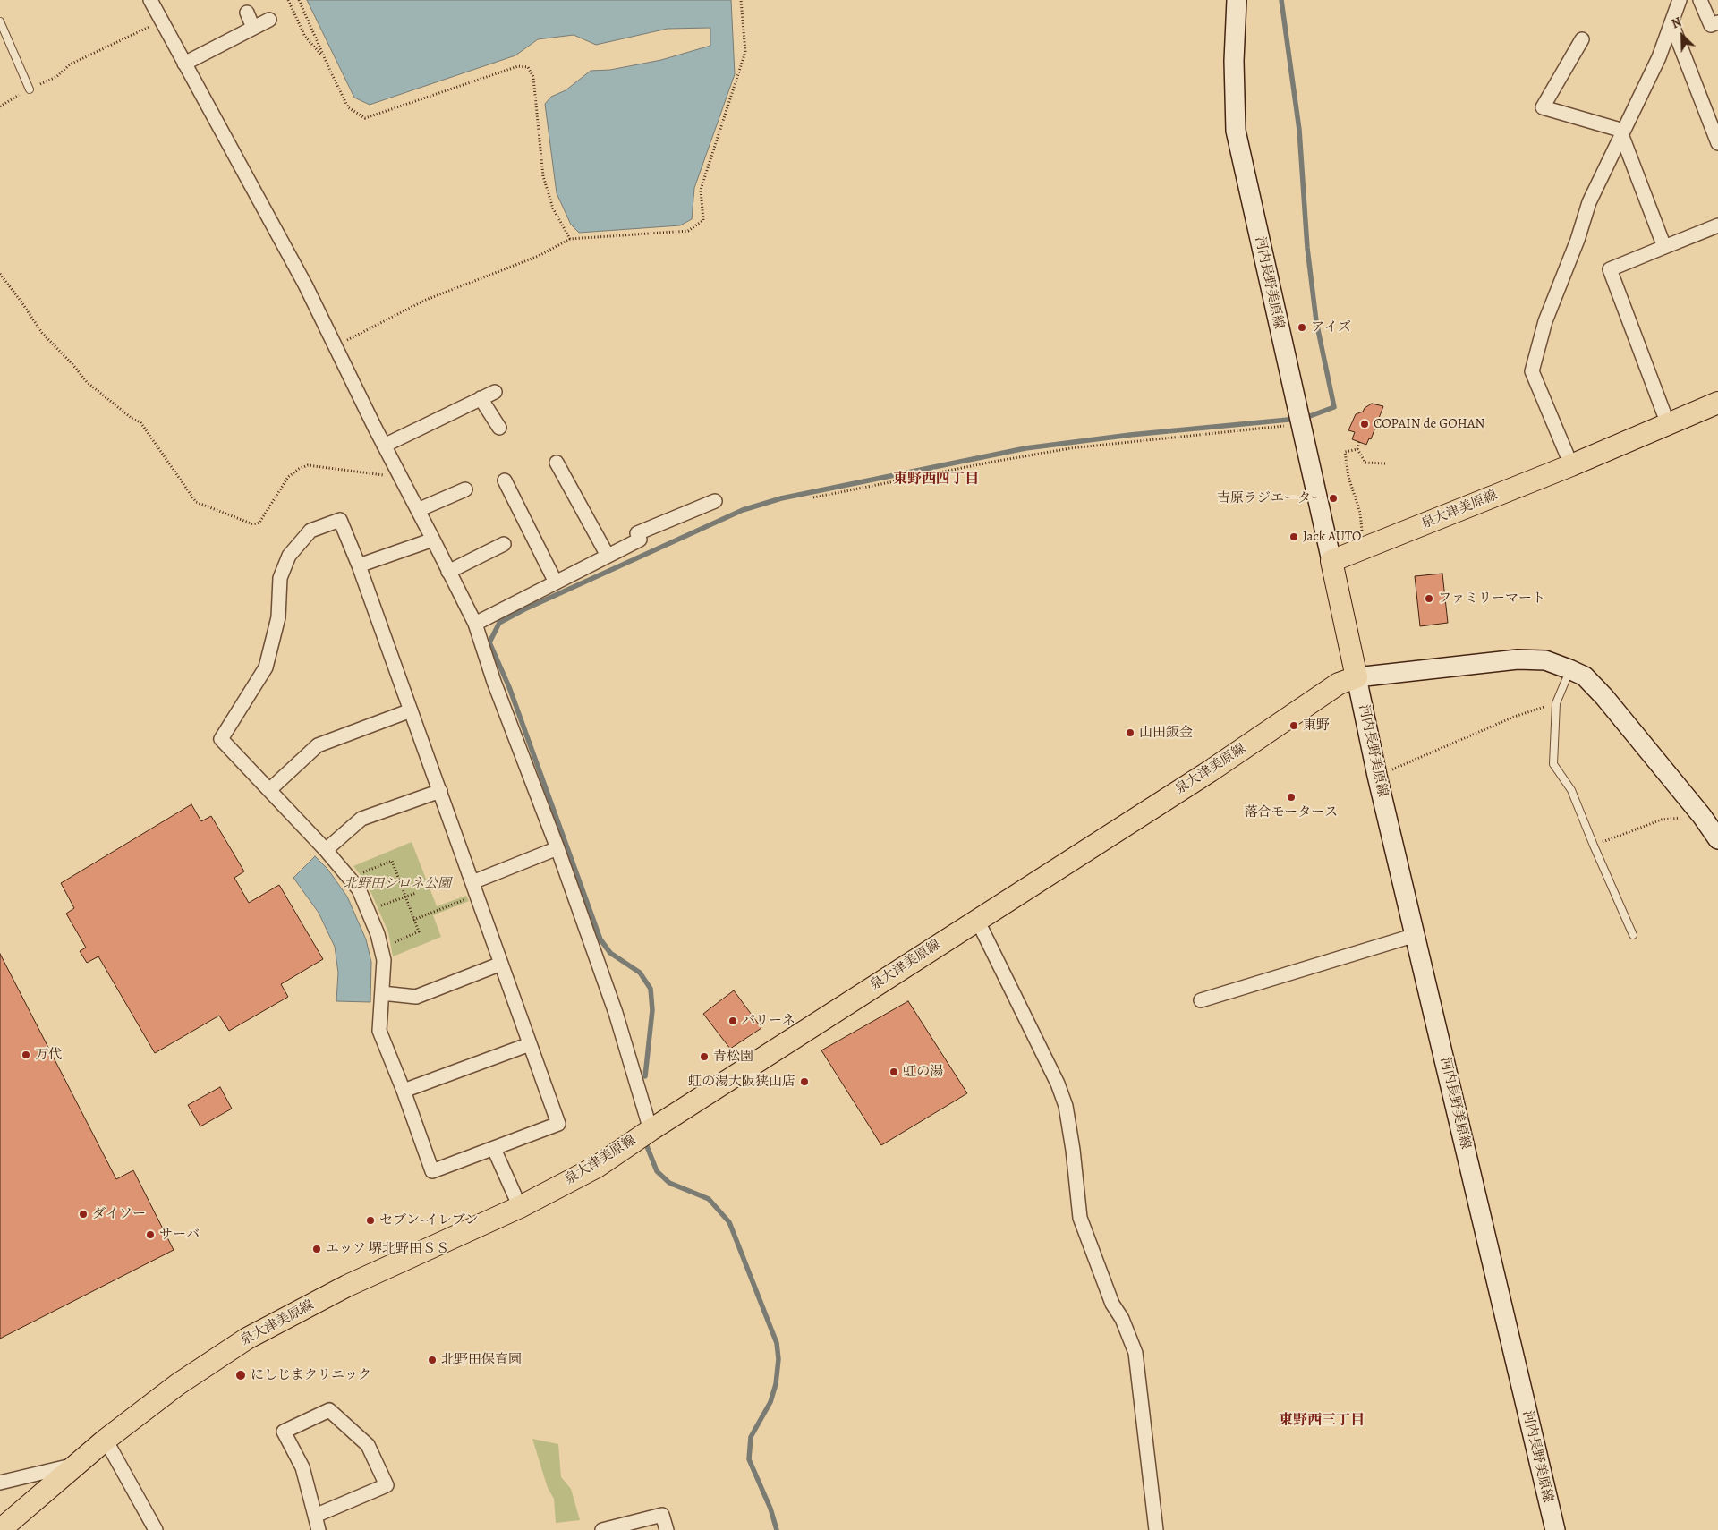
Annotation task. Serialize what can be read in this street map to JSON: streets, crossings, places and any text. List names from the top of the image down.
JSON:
{
  "streets": {
    "main road": ["河内長野美原線", "泉大津美原線"]
  },
  "crossings": [
    ["河内長野美原線", "泉大津美原線"]
  ],
  "districts": ["東野西四丁目", "東野西三丁目"],
  "parks": ["北野田シロネ公園"],
  "places": [
    "アイズ",
    "COPAIN de GOHAN",
    "吉原ラジエーター",
    "Jack AUTO",
    "ファミリーマート",
    "東野",
    "山田鈑金",
    "落合モータース",
    "パリーネ",
    "万代",
    "青松園",
    "虹の湯",
    "虹の湯大阪狭山店",
    "ダイソー",
    "セブン-イレブン",
    "サーバ",
    "エッソ 堺北野田ＳＳ",
    "北野田保育園",
    "にしじまクリニック"
  ],
  "north": "top left"
}
